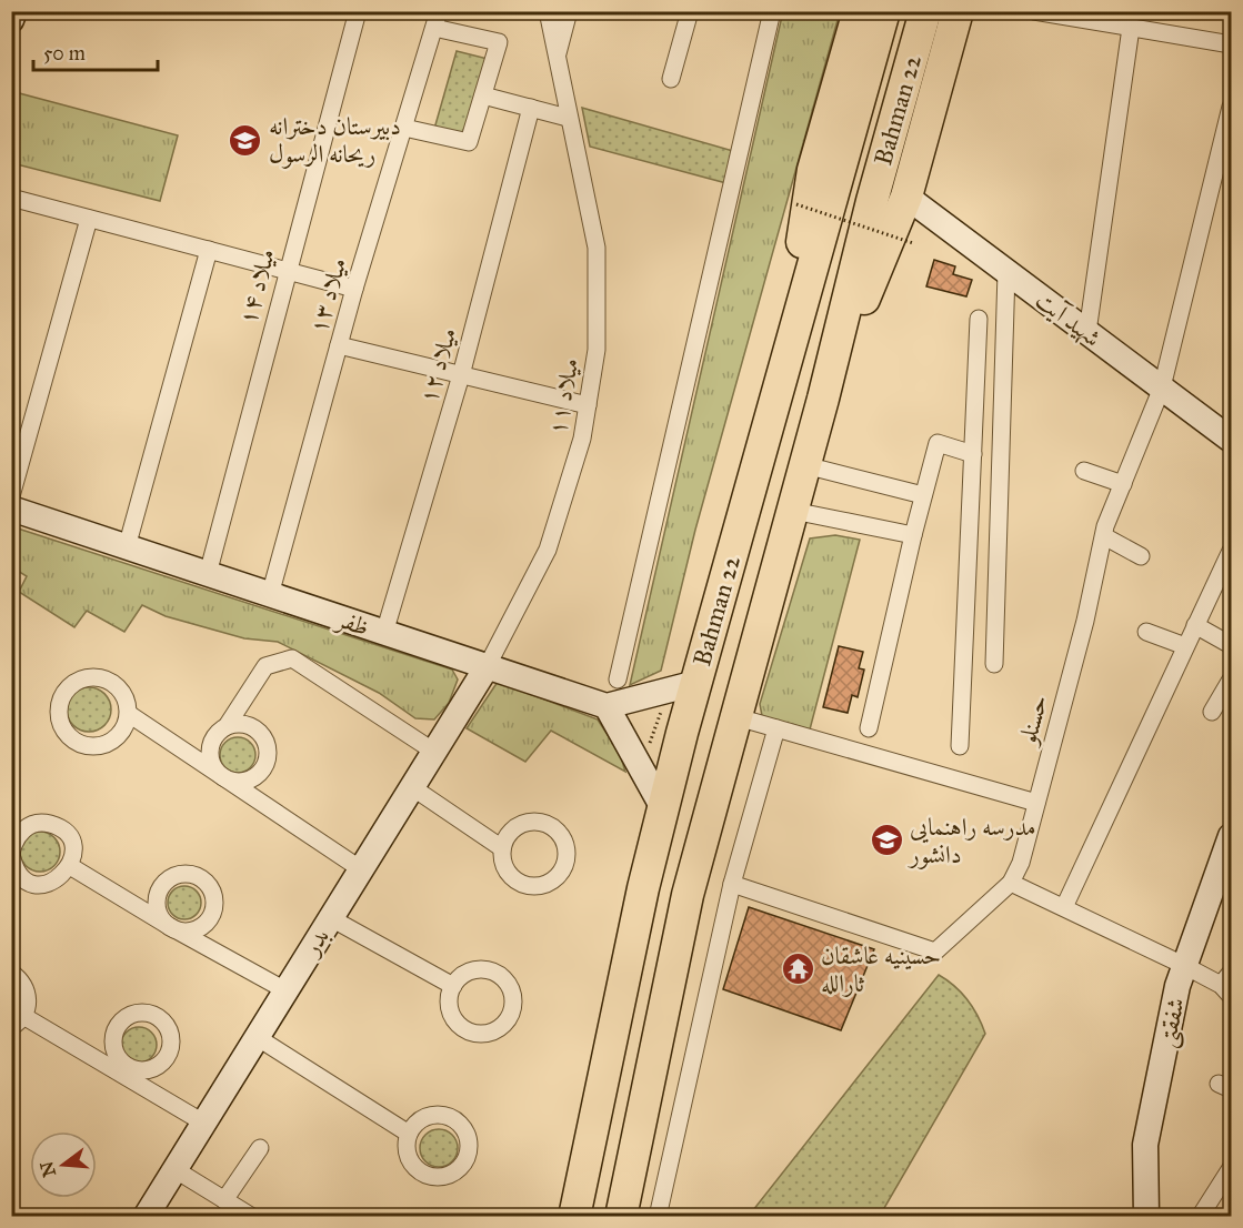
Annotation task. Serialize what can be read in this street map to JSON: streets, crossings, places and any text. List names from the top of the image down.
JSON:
{
  "streets": {
    "highway": ["Bahman 22"],
    "street": [
      "میلاد ۱۴",
      "میلاد ۱۳",
      "شهید آیت",
      "میلاد ۱۲",
      "میلاد ۱۱",
      "ظفر",
      "حسنلو",
      "بدر",
      "شفقتی"
    ]
  },
  "crossings": [
    ["میلاد ۱۴", "ظفر"],
    ["میلاد ۱۳", "ظفر"],
    ["شهید آیت", "حسنلو"],
    ["میلاد ۱۲", "ظفر"],
    ["میلاد ۱۱", "ظفر"],
    ["میلاد ۱۱", "بدر"],
    ["ظفر", "بدر"]
  ],
  "places": {
    "school or university": ["دبیرستان دخترانه ریحانه الرسول", "مدرسه راهنمایی دانشور"],
    "temple": ["حسینیه عاشقان ثارالله"]
  },
  "scale_bar": "50 m",
  "north": "left"
}
